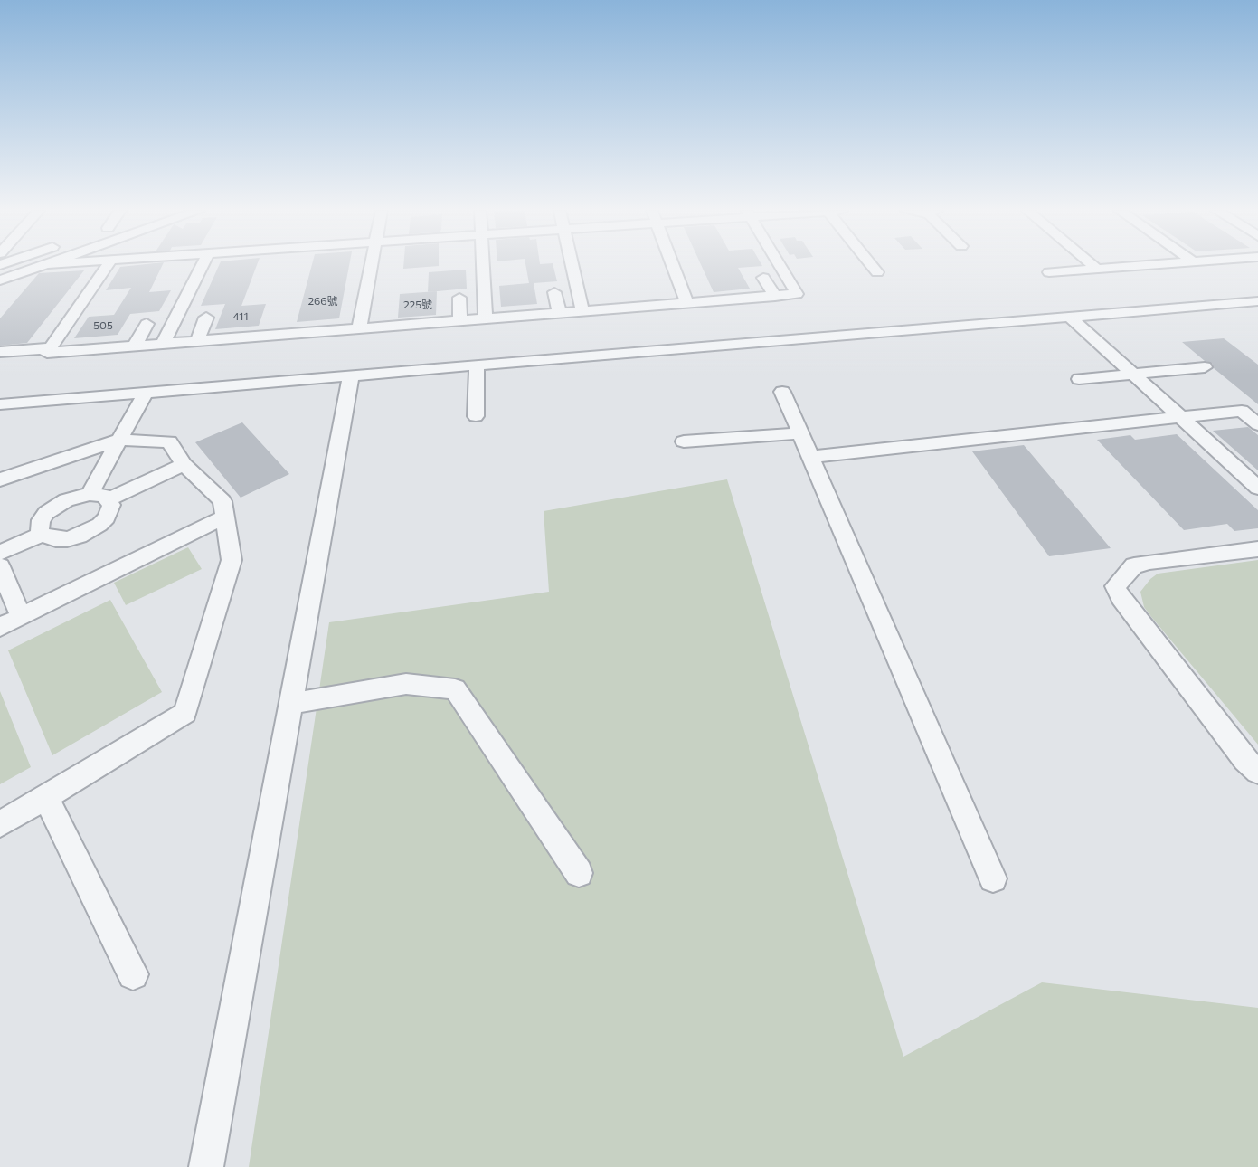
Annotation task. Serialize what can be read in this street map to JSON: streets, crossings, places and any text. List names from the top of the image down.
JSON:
{
  "house_numbers": [
    "266號",
    "225號",
    "411",
    "505"
  ]
}
